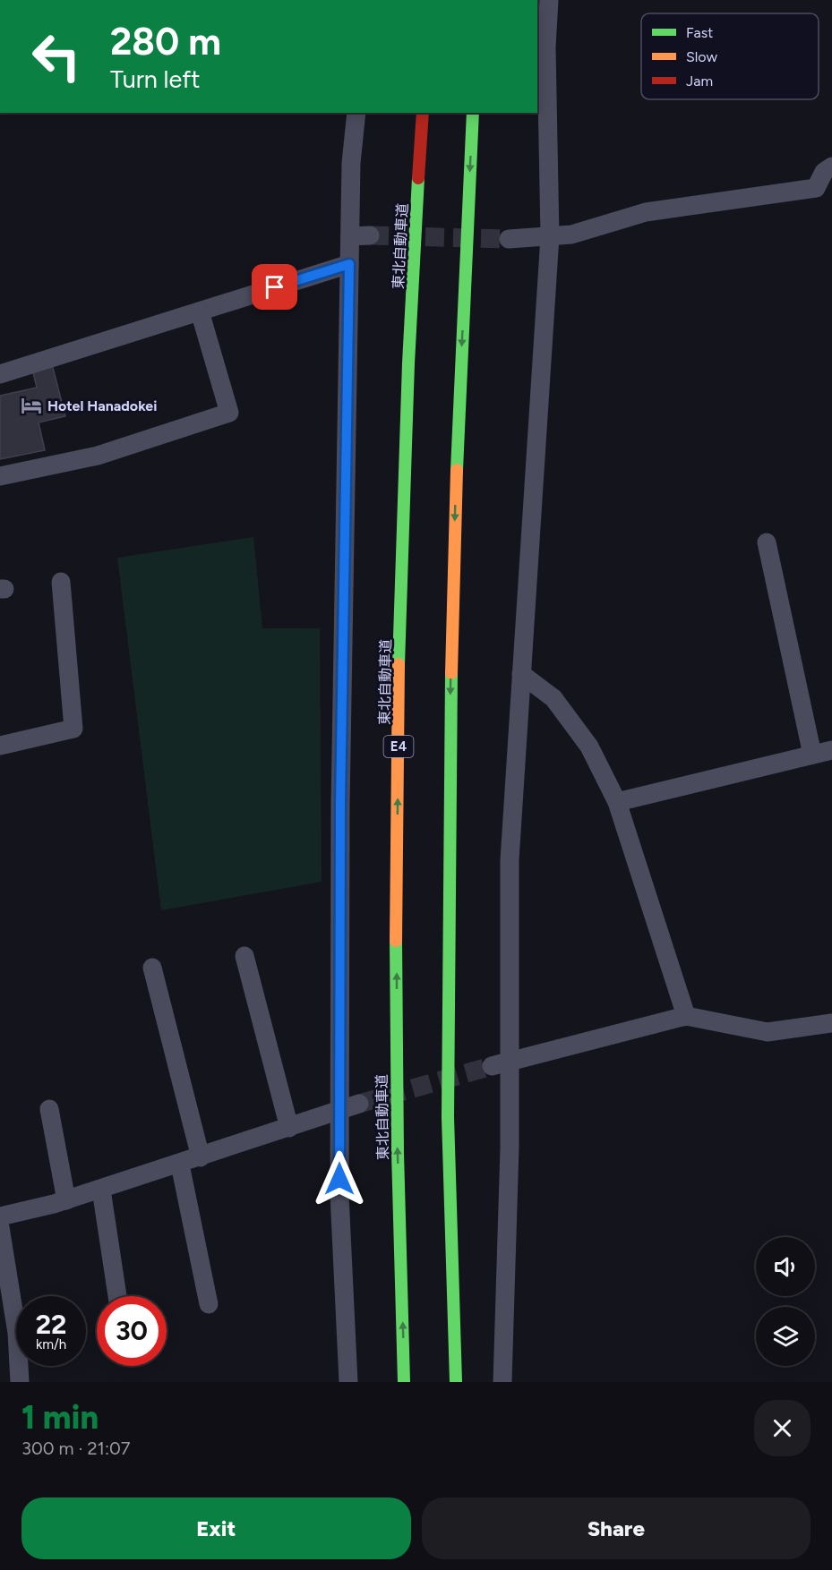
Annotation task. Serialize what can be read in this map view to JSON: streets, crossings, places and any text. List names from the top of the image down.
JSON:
{
  "streets": {
    "highway": ["東北自動車道", "E4"]
  },
  "places": {
    "hotel": ["Hotel Hanadokei"]
  },
  "legend": ["Fast", "Slow", "Jam"],
  "page": {
    "turn": ["280 m", "Turn left"],
    "speed": "22 km/h",
    "limit": "30",
    "heading": ["1 min", "300 m · 21:07"],
    "buttons": ["Exit", "Share"]
  }
}
